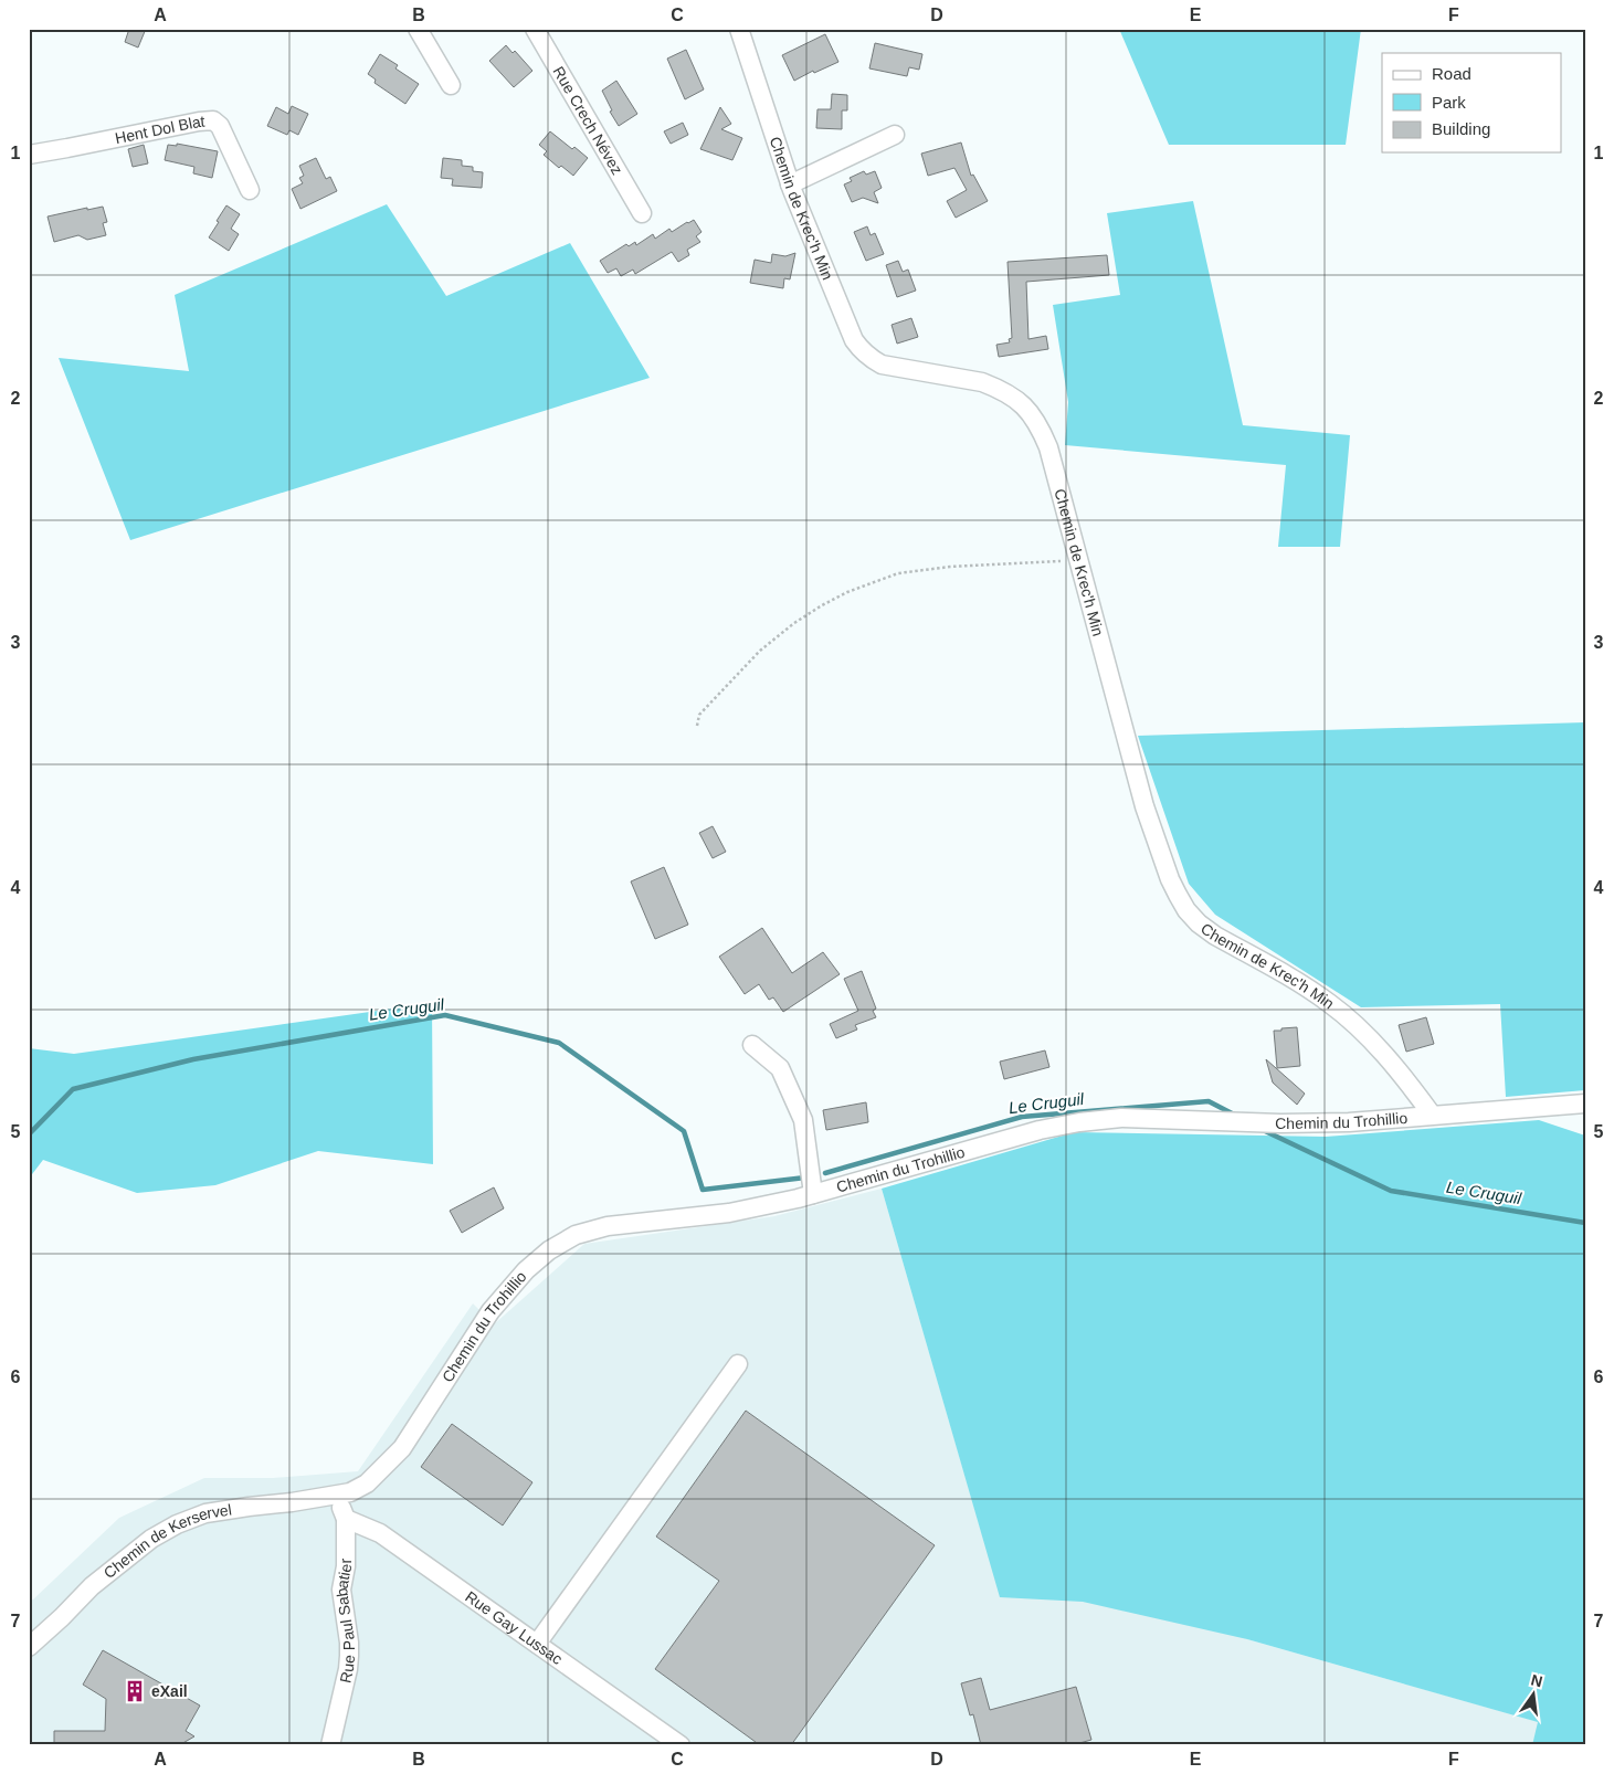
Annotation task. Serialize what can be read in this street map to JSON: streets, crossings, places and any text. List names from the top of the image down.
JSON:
{
  "streets": {
    "street": [
      "Rue Crech Névez",
      "Hent Dol Blat",
      "Chemin de Krec'h Min",
      "Chemin du Trohillio",
      "Chemin de Kerservel",
      "Rue Paul Sabatier",
      "Rue Gay Lussac"
    ]
  },
  "crossings": [
    ["Chemin de Krec'h Min", "Chemin du Trohillio"],
    ["Chemin du Trohillio", "Chemin de Kerservel"],
    ["Chemin du Trohillio", "Rue Paul Sabatier"],
    ["Chemin de Kerservel", "Rue Paul Sabatier"],
    ["Rue Paul Sabatier", "Rue Gay Lussac"]
  ],
  "water": ["Le Cruguil"],
  "places": {
    "building": ["eXail"]
  },
  "legend": ["Road", "Park", "Building"],
  "north": "top",
  "grid": {
    "columns": [
      "A",
      "B",
      "C",
      "D",
      "E",
      "F"
    ],
    "rows": [
      "1",
      "2",
      "3",
      "4",
      "5",
      "6",
      "7"
    ]
  }
}
